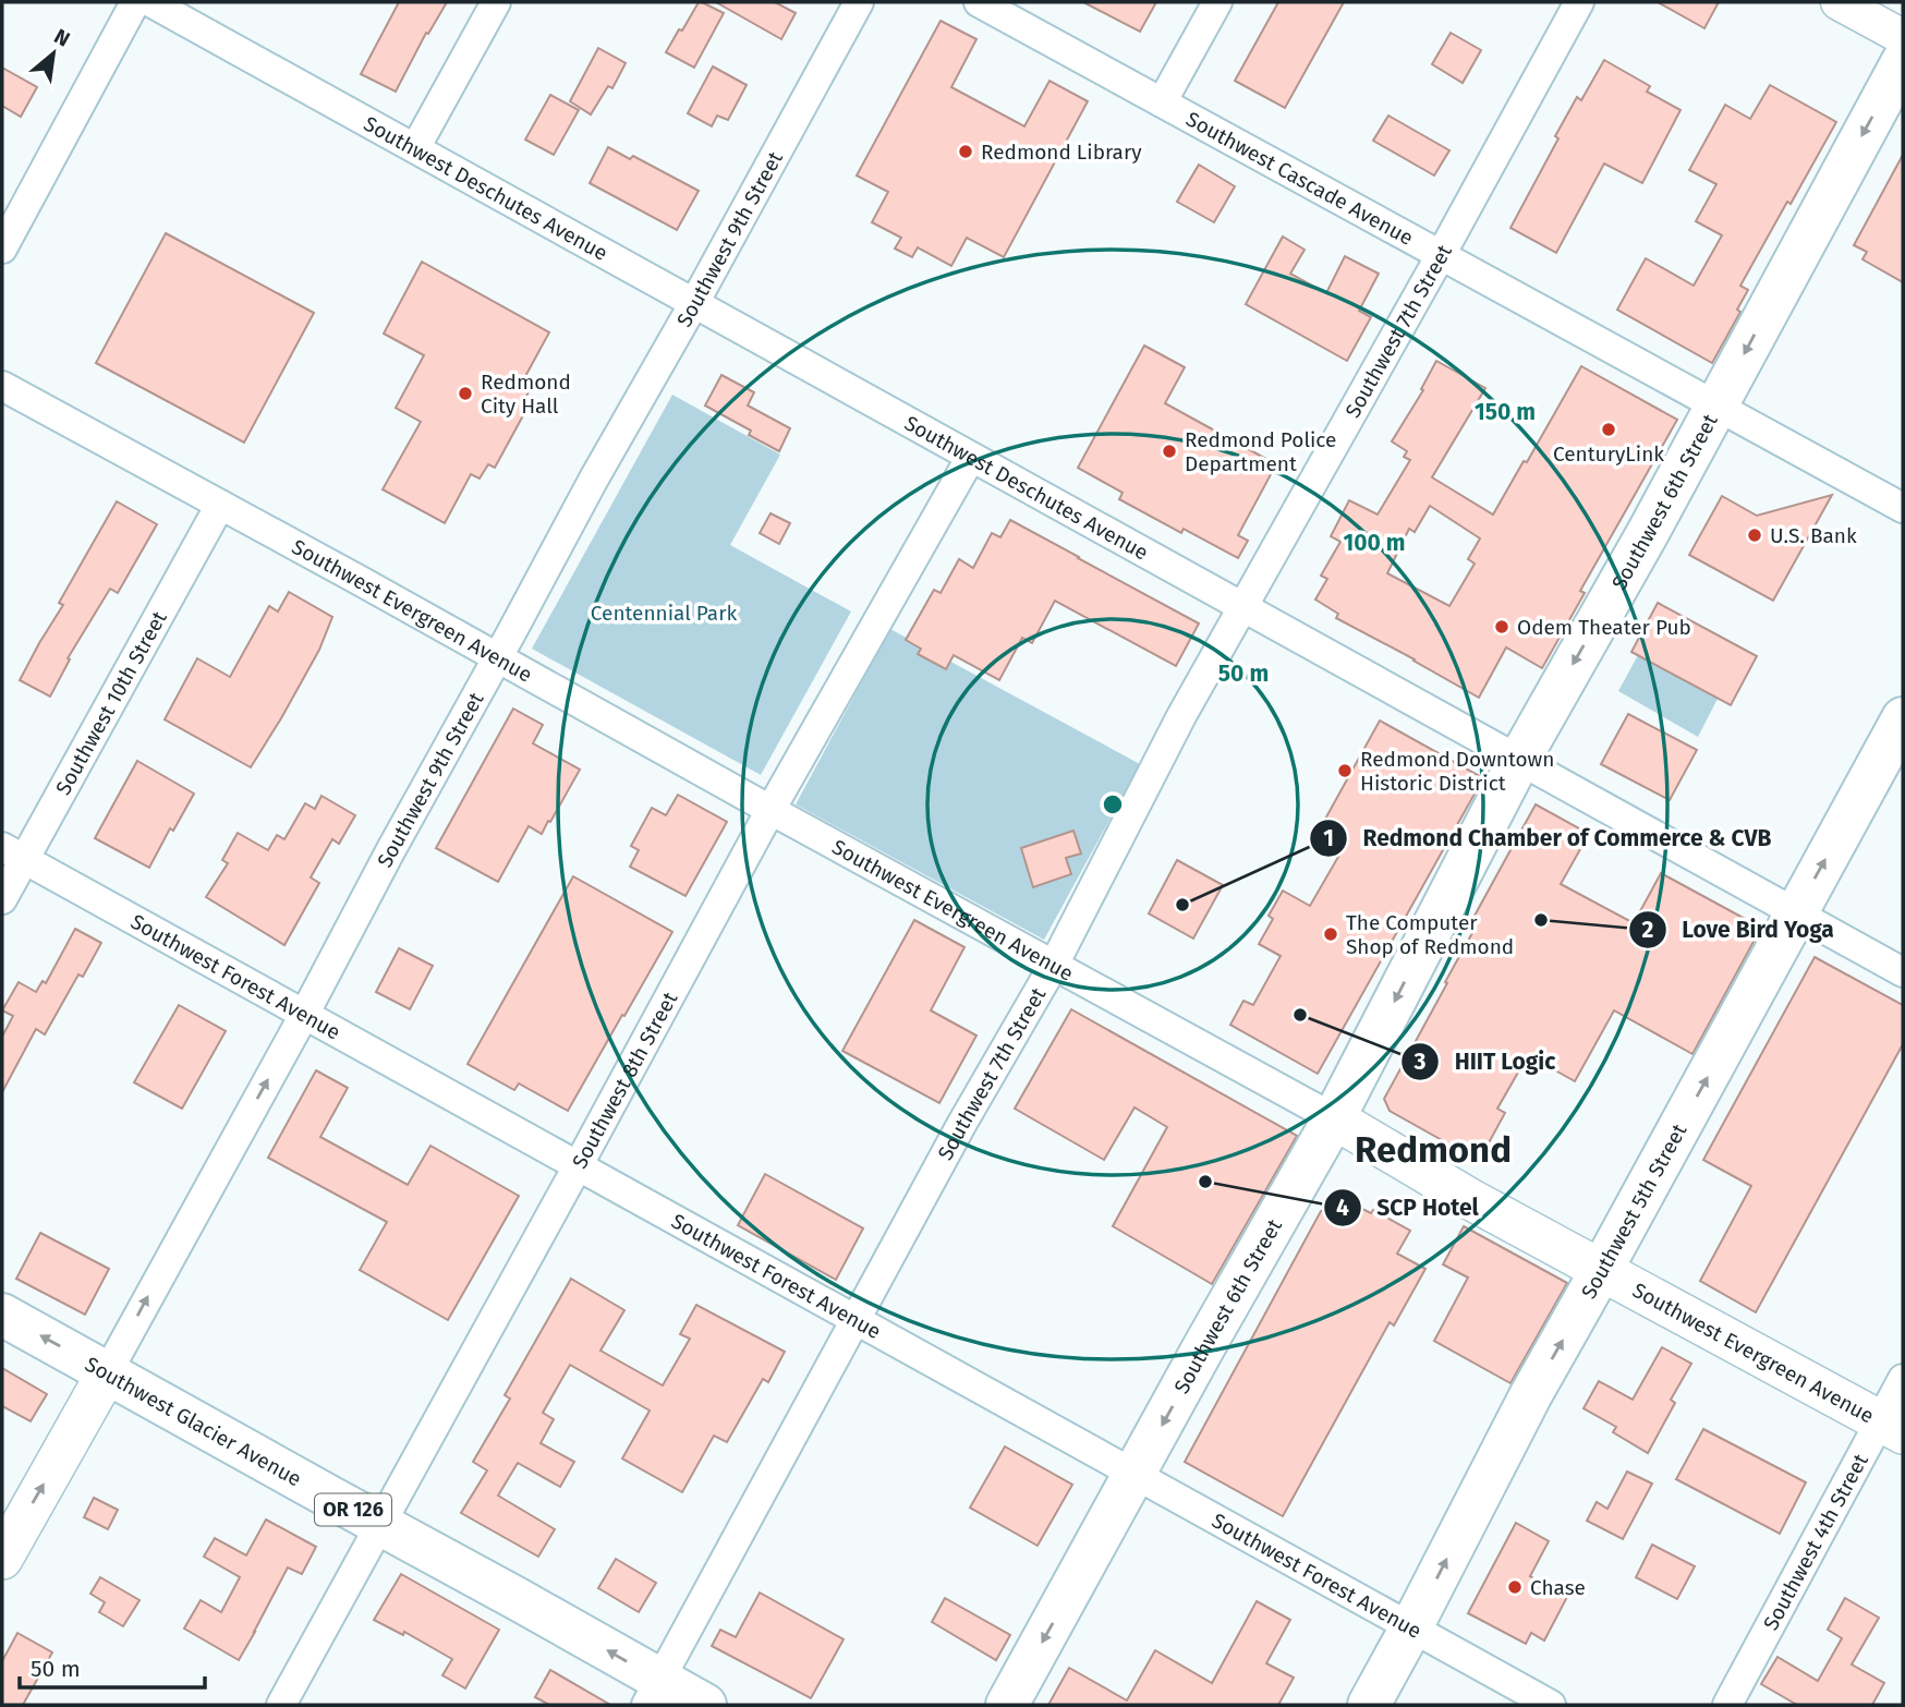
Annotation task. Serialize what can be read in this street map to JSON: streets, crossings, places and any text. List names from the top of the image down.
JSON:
{
  "streets": {
    "main road": [
      "Southwest 9th Street",
      "Southwest 6th Street",
      "Southwest Evergreen Avenue",
      "Southwest 5th Street",
      "Southwest Glacier Avenue",
      "OR 126"
    ],
    "street": [
      "Southwest Cascade Avenue",
      "Southwest Deschutes Avenue",
      "Southwest 7th Street",
      "Southwest 10th Street",
      "Southwest Forest Avenue",
      "Southwest 8th Street",
      "Southwest 4th Street"
    ]
  },
  "crossings": [
    ["Southwest Cascade Avenue", "Southwest 7th Street"],
    ["Southwest Cascade Avenue", "Southwest 6th Street"],
    ["Southwest Deschutes Avenue", "Southwest 9th Street"],
    ["Southwest Deschutes Avenue", "Southwest 7th Street"],
    ["Southwest Deschutes Avenue", "Southwest 6th Street"],
    ["Southwest Deschutes Avenue", "Southwest 8th Street"],
    ["Southwest Deschutes Avenue", "Southwest 5th Street"],
    ["Southwest 9th Street", "Southwest Evergreen Avenue"],
    ["Southwest 9th Street", "Southwest Forest Avenue"],
    ["Southwest 9th Street", "Southwest Glacier Avenue"],
    ["Southwest 7th Street", "Southwest Evergreen Avenue"],
    ["Southwest 7th Street", "Southwest Forest Avenue"],
    ["Southwest 7th Street", "Southwest Glacier Avenue"],
    ["Southwest 6th Street", "Southwest Evergreen Avenue"],
    ["Southwest 6th Street", "Southwest Forest Avenue"],
    ["Southwest Evergreen Avenue", "Southwest 10th Street"],
    ["Southwest Evergreen Avenue", "Southwest 8th Street"],
    ["Southwest Evergreen Avenue", "Southwest 5th Street"],
    ["Southwest Evergreen Avenue", "Southwest 4th Street"],
    ["Southwest 10th Street", "Southwest Forest Avenue"],
    ["Southwest Forest Avenue", "Southwest 8th Street"],
    ["Southwest Forest Avenue", "Southwest 5th Street"],
    ["Southwest 8th Street", "Southwest Glacier Avenue"]
  ],
  "one_way": [
    "Southwest 9th Street",
    "Southwest 6th Street",
    "Southwest 5th Street",
    "Southwest Glacier Avenue"
  ],
  "districts": ["Redmond"],
  "parks": ["Centennial Park"],
  "places": [
    "Redmond Library",
    "Redmond City Hall",
    "CenturyLink",
    "Redmond Police Department",
    "U.S. Bank",
    "Odem Theater Pub",
    "Redmond Downtown Historic District",
    "Redmond Chamber of Commerce & CVB",
    "Love Bird Yoga",
    "The Computer Shop of Redmond",
    "HIIT Logic",
    "SCP Hotel",
    "Chase"
  ],
  "scale_bar": "50 m",
  "north": "top right",
  "rings": ["150 m", "100 m", "50 m"]
}
